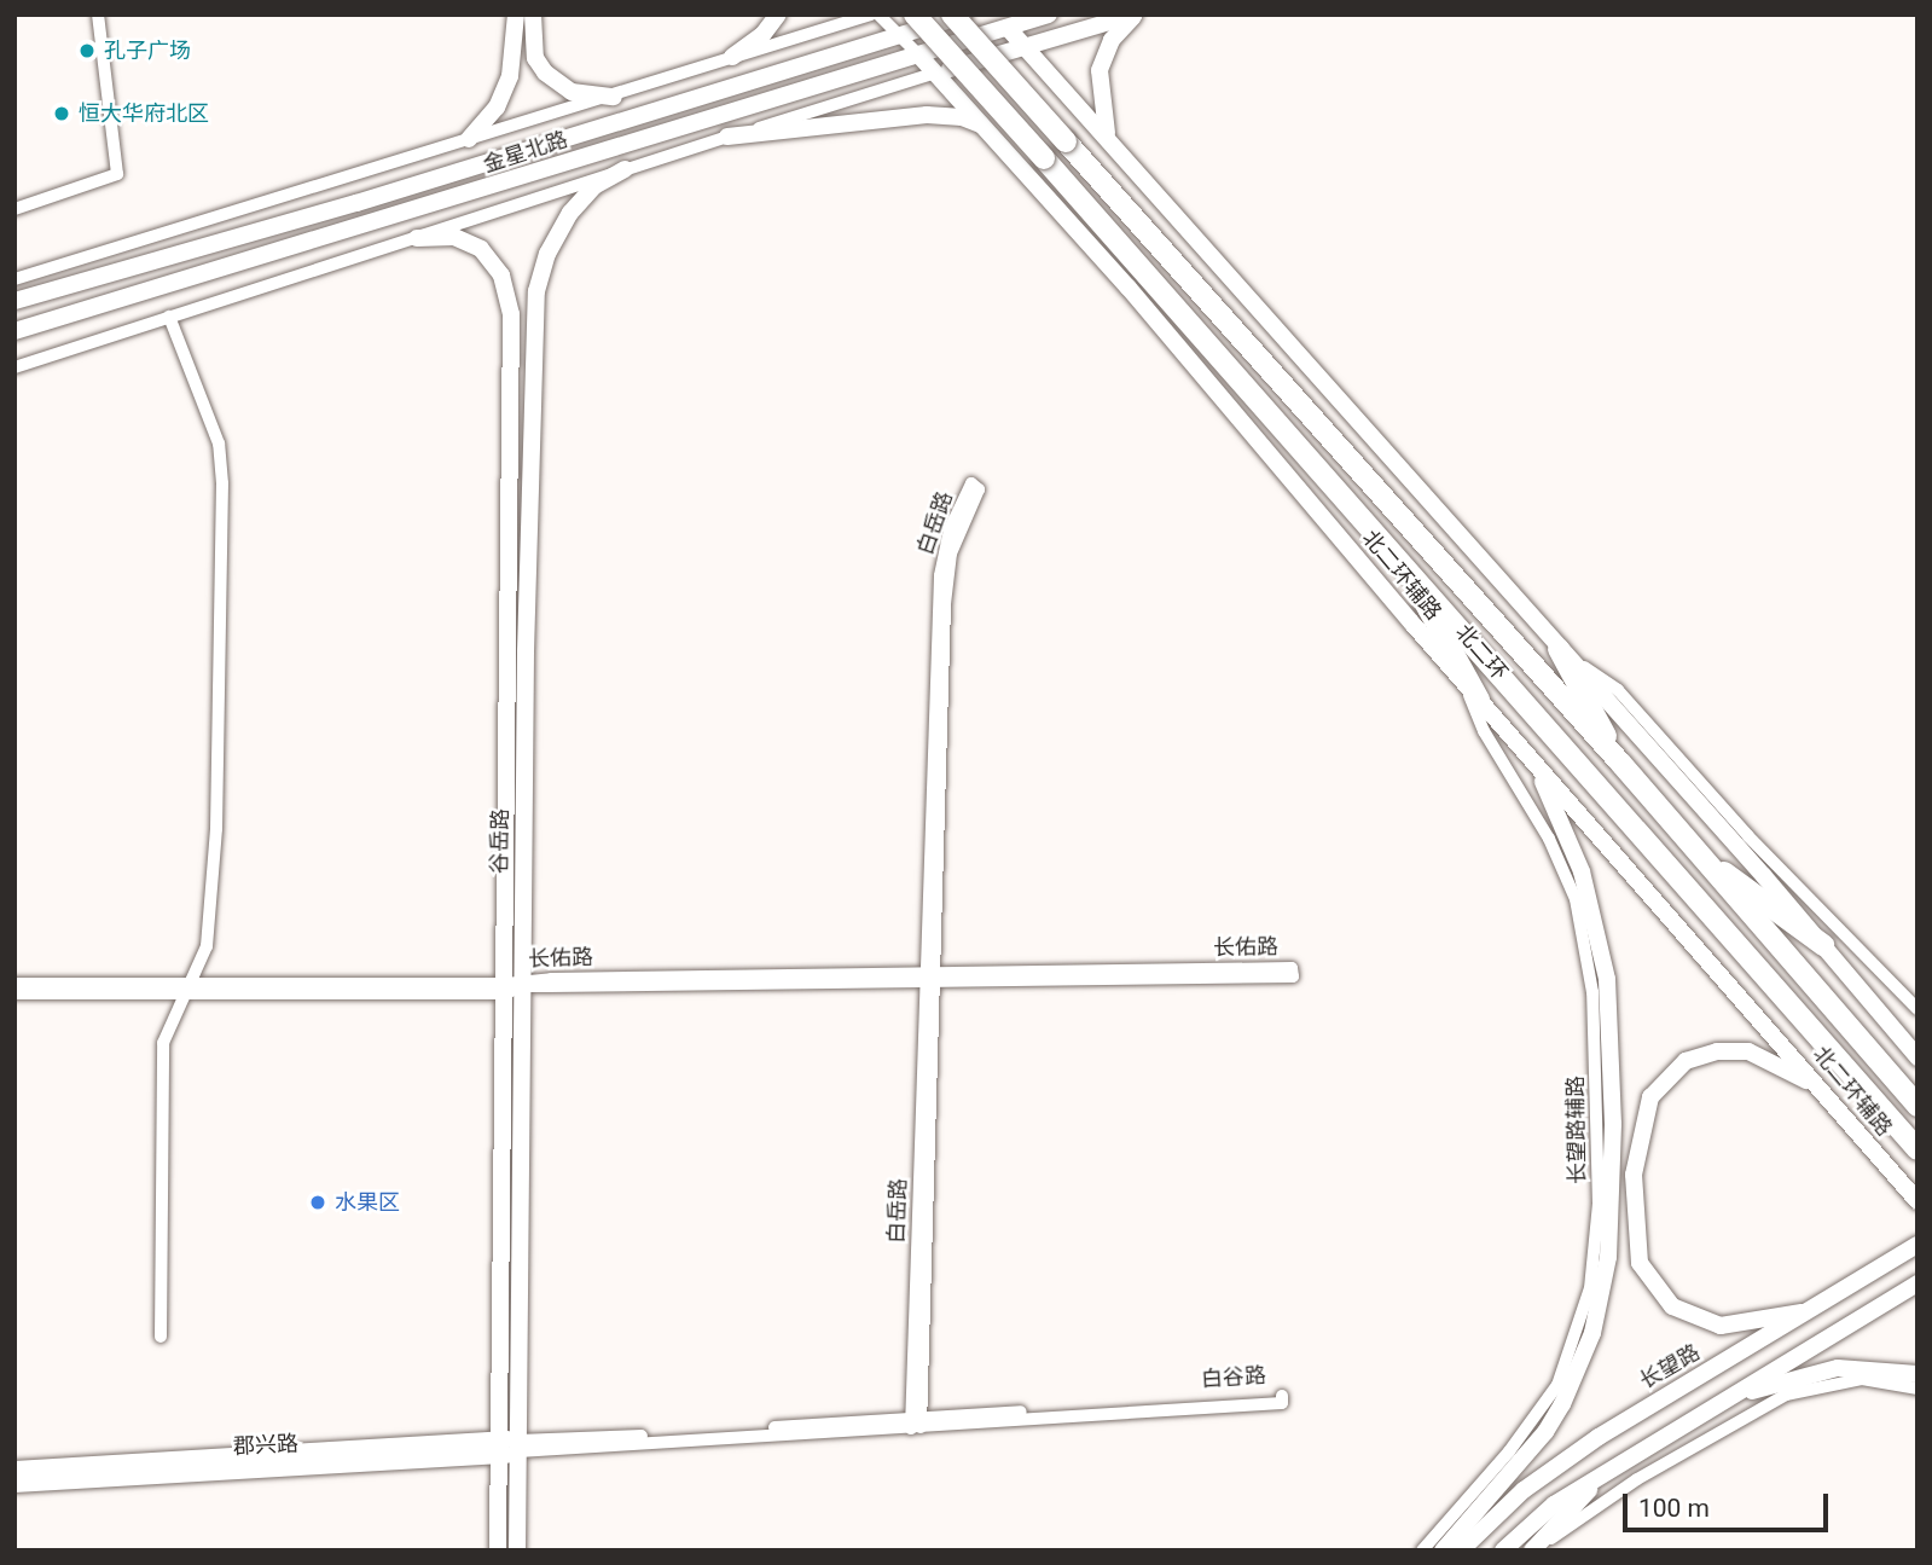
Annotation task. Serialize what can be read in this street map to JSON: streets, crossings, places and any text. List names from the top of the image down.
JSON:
{
  "streets": {
    "highway": ["北二环"],
    "main road": [
      "金星北路",
      "北二环辅路",
      "谷岳路",
      "长望路",
      "郡兴路"
    ],
    "street": [
      "白岳路",
      "长佑路",
      "长望路辅路",
      "白谷路"
    ]
  },
  "crossings": [
    ["金星北路", "北二环辅路"],
    ["白岳路", "长佑路"],
    ["白岳路", "白谷路"],
    ["北二环辅路", "长望路辅路"],
    ["谷岳路", "长佑路"],
    ["谷岳路", "白谷路"],
    ["谷岳路", "郡兴路"],
    ["白谷路", "郡兴路"]
  ],
  "places": ["孔子广场", "恒大华府北区", "水果区"],
  "scale_bar": "100 m"
}
